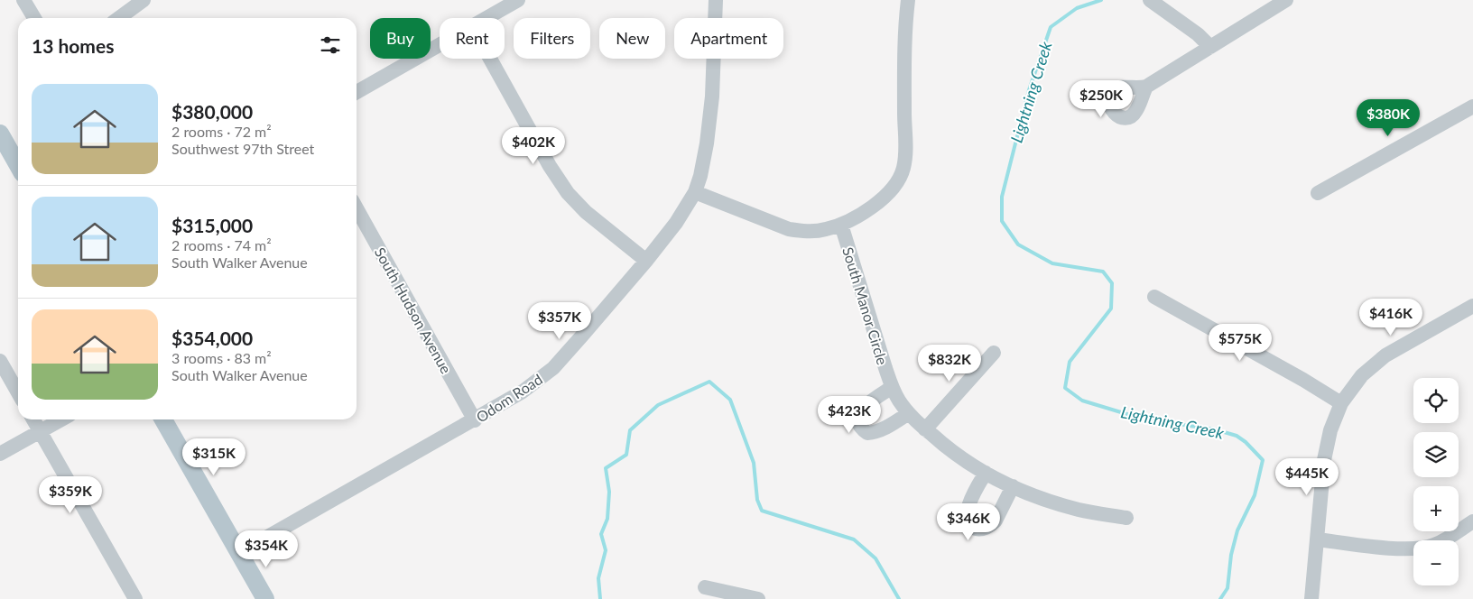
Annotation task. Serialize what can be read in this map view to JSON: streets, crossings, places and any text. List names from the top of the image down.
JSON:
{
  "streets": {
    "street": ["South Manor Circle", "South Hudson Avenue", "Odom Road"]
  },
  "crossings": [
    ["South Hudson Avenue", "Odom Road"]
  ],
  "water": ["Lightning Creek"],
  "page": {
    "chip": [
      "Buy",
      "Rent",
      "Filters",
      "New",
      "Apartment"
    ],
    "heading": "13 homes",
    "list": [
      {
        "name": "$380,000",
        "note": "2 rooms · 72 m² · Southwest 97th Street"
      },
      {
        "name": "$315,000",
        "note": "2 rooms · 74 m² · South Walker Avenue"
      },
      {
        "name": "$354,000",
        "note": "3 rooms · 83 m² · South Walker Avenue"
      }
    ],
    "price": [
      "$250K",
      "$380K",
      "$402K",
      "$416K",
      "$357K",
      "$575K",
      "$832K",
      "$423K",
      "$315K",
      "$445K",
      "$359K",
      "$346K",
      "$354K"
    ],
    "map_buttons": ["+", "−"]
  }
}
